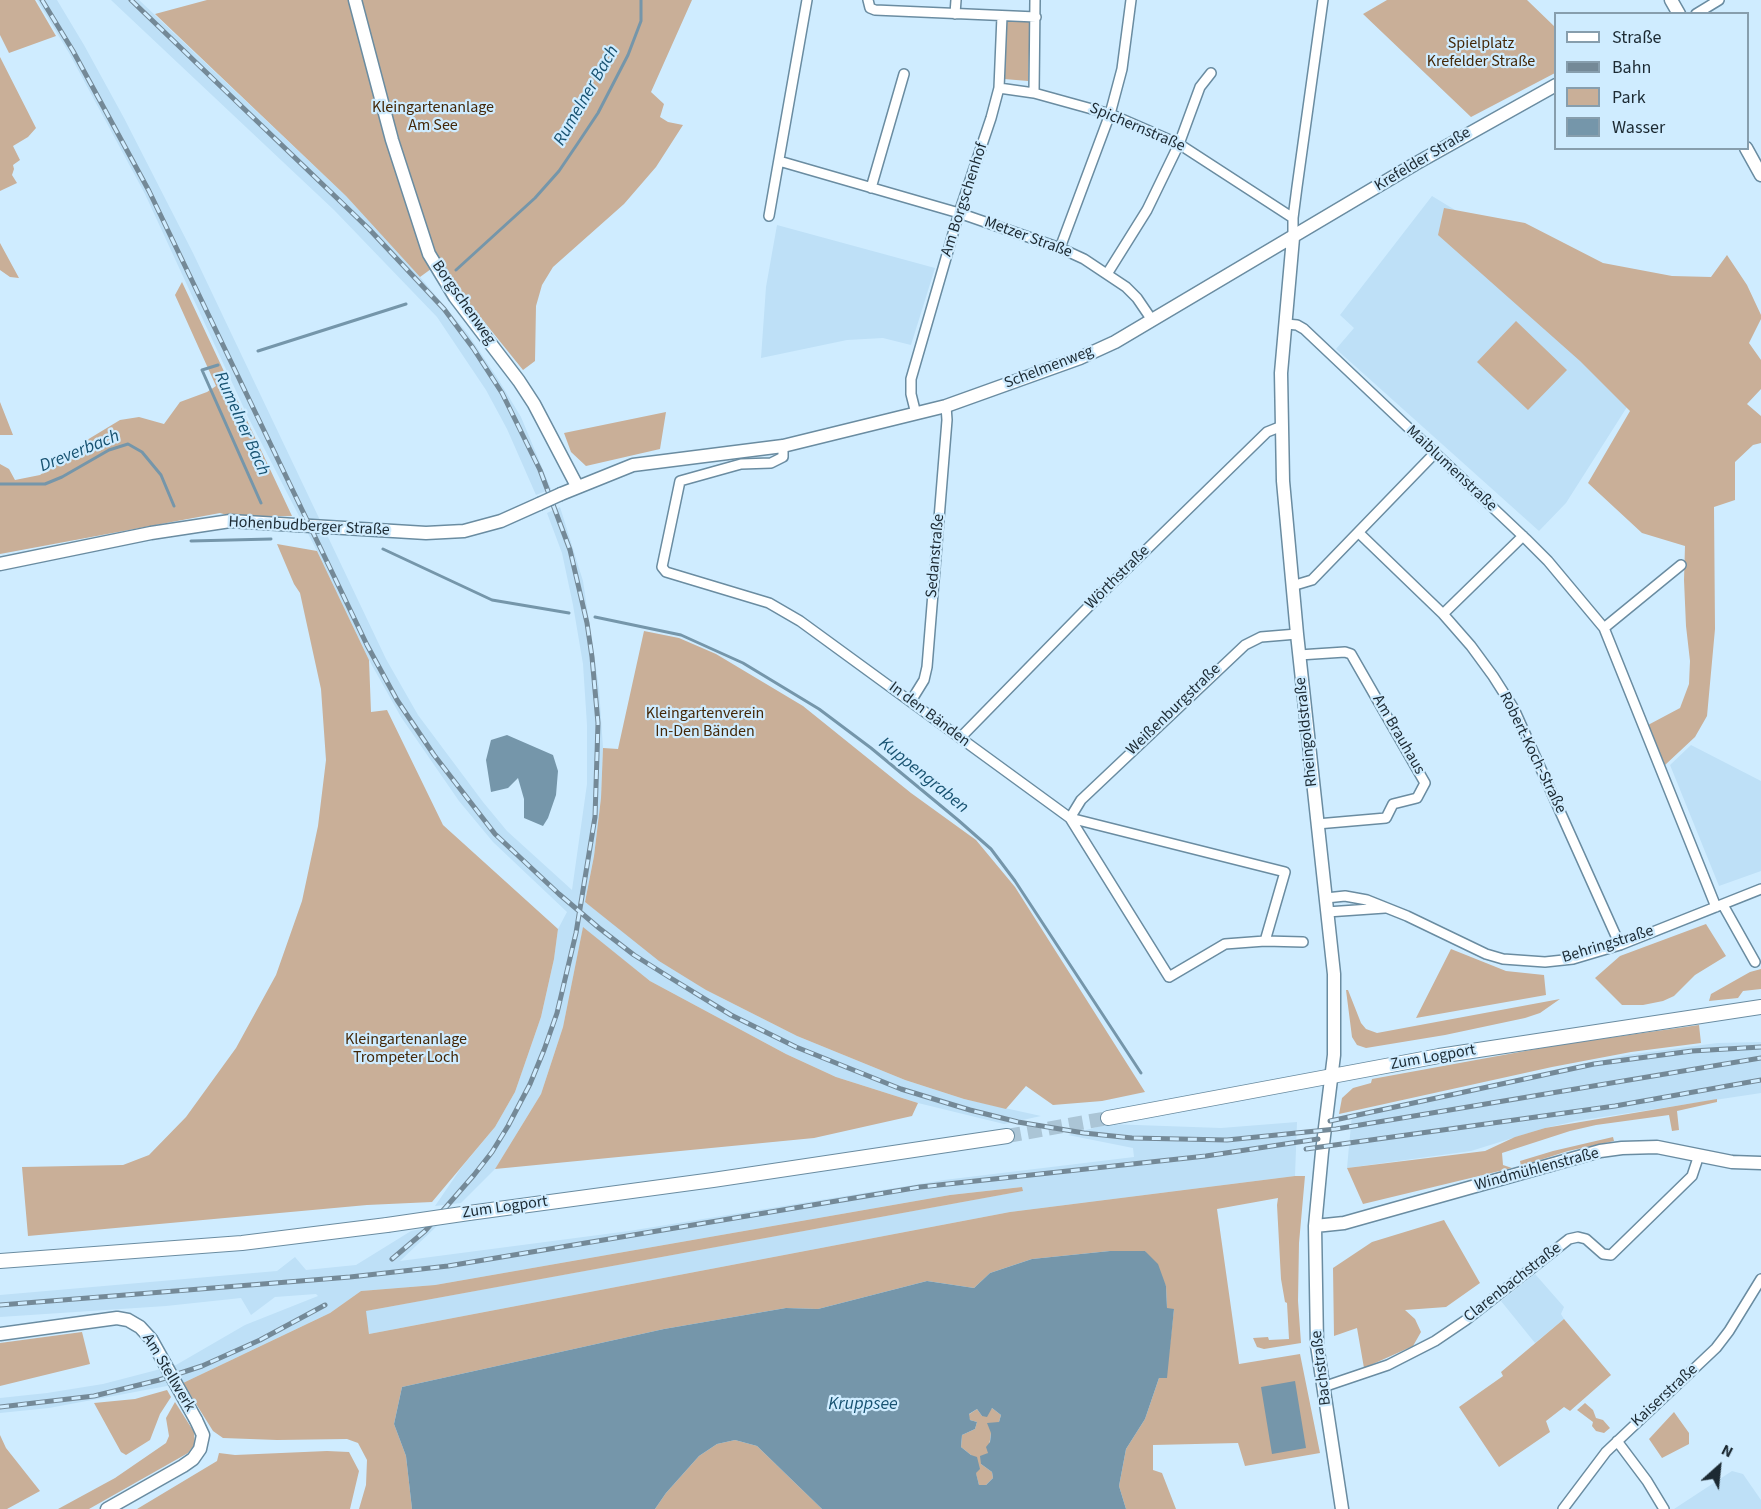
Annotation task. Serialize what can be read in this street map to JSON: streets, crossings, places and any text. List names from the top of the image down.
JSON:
{
  "streets": {
    "main road": ["Zum Logport"],
    "street": [
      "Spichernstraße",
      "Krefelder Straße",
      "Am Borgschenhof",
      "Metzer Straße",
      "Borgschenweg",
      "Schelmenweg",
      "Maiblumenstraße",
      "Hohenbudberger Straße",
      "Sedanstraße",
      "Wörthstraße",
      "Weißenburgstraße",
      "In den Bänden",
      "Rheingoldstraße",
      "Am Brauhaus",
      "Robert-Koch-Straße",
      "Behringstraße",
      "Windmühlenstraße",
      "Clarenbachstraße",
      "Bachstraße",
      "Am Stellwerk",
      "Kaiserstraße"
    ]
  },
  "crossings": [
    ["Spichernstraße", "Am Borgschenhof"],
    ["Krefelder Straße", "Schelmenweg"],
    ["Krefelder Straße", "Rheingoldstraße"],
    ["Am Borgschenhof", "Metzer Straße"],
    ["Am Borgschenhof", "Schelmenweg"],
    ["Metzer Straße", "Schelmenweg"],
    ["Borgschenweg", "Schelmenweg"],
    ["Borgschenweg", "Hohenbudberger Straße"],
    ["Schelmenweg", "Hohenbudberger Straße"],
    ["Schelmenweg", "Sedanstraße"],
    ["Schelmenweg", "In den Bänden"],
    ["Schelmenweg", "Rheingoldstraße"],
    ["Maiblumenstraße", "Rheingoldstraße"],
    ["Maiblumenstraße", "Behringstraße"],
    ["Sedanstraße", "In den Bänden"],
    ["Wörthstraße", "In den Bänden"],
    ["Wörthstraße", "Rheingoldstraße"],
    ["Weißenburgstraße", "In den Bänden"],
    ["Weißenburgstraße", "Rheingoldstraße"],
    ["Rheingoldstraße", "Am Brauhaus"],
    ["Rheingoldstraße", "Behringstraße"],
    ["Rheingoldstraße", "Zum Logport"],
    ["Rheingoldstraße", "Windmühlenstraße"],
    ["Rheingoldstraße", "Bachstraße"],
    ["Robert-Koch-Straße", "Behringstraße"],
    ["Windmühlenstraße", "Clarenbachstraße"],
    ["Windmühlenstraße", "Bachstraße"],
    ["Clarenbachstraße", "Bachstraße"]
  ],
  "water": [
    "Rumelner Bach",
    "Dreverbach",
    "Kuppengraben",
    "Kruppsee"
  ],
  "parks": [
    "Spielplatz Krefelder Straße",
    "Kleingartenanlage Am See",
    "Kleingartenverein In-Den Bänden",
    "Kleingartenanlage Trompeter Loch"
  ],
  "legend": [
    "Straße",
    "Bahn",
    "Park",
    "Wasser"
  ],
  "north": "top right"
}
